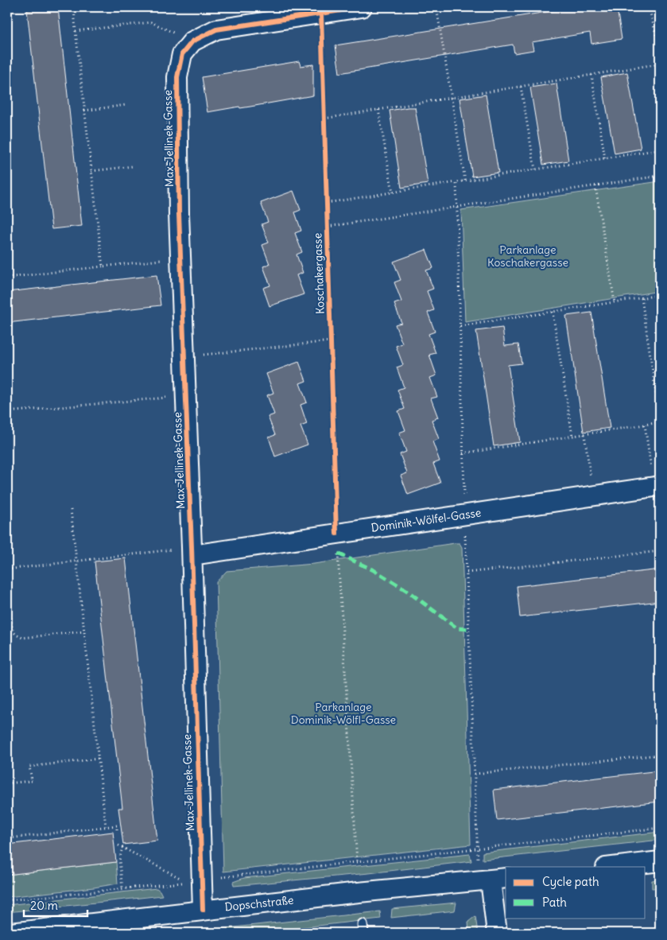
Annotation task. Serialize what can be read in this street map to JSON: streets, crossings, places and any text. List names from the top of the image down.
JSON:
{
  "streets": {
    "street": ["Max-Jellinek-Gasse", "Dominik-Wölfel-Gasse", "Dopschstraße"],
    "cycle path": ["Koschakergasse"]
  },
  "crossings": [
    ["Max-Jellinek-Gasse", "Dominik-Wölfel-Gasse"],
    ["Max-Jellinek-Gasse", "Dopschstraße"]
  ],
  "parks": ["Parkanlage Koschakergasse", "Parkanlage Dominik-Wölfl-Gasse"],
  "legend": ["Cycle path", "Path"],
  "scale_bar": "20 m"
}
